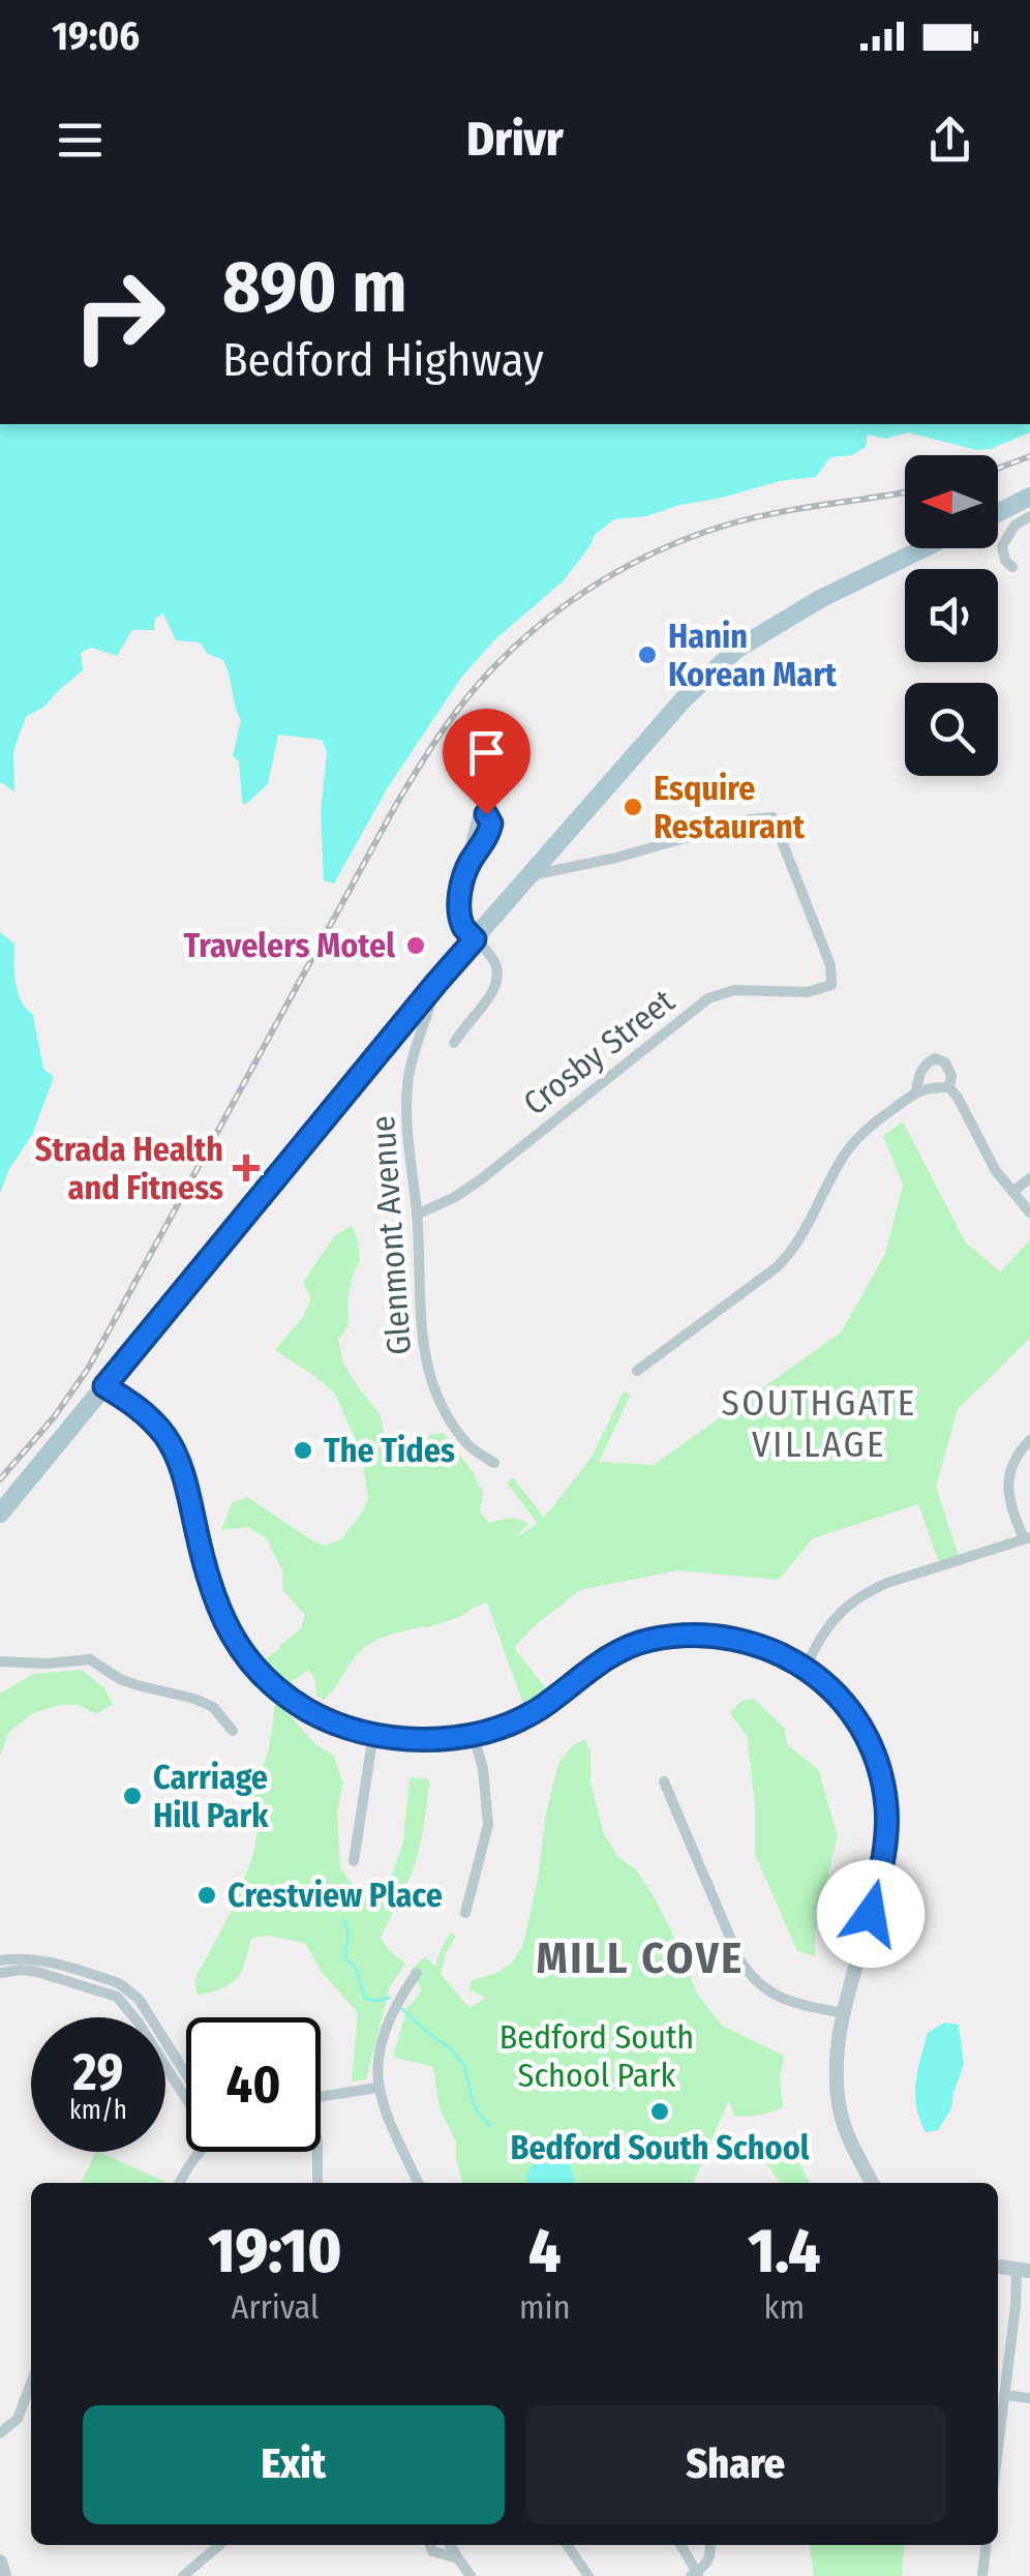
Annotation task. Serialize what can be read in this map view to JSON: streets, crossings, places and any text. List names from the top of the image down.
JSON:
{
  "streets": {
    "street": ["Crosby Street", "Glenmont Avenue"]
  },
  "crossings": [
    ["Crosby Street", "Glenmont Avenue"]
  ],
  "districts": ["SOUTHGATE VILLAGE", "MILL COVE"],
  "parks": ["Bedford South School Park"],
  "places": {
    "other": [
      "Hanin Korean Mart",
      "Esquire Restaurant",
      "Travelers Motel",
      "The Tides",
      "Carriage Hill Park",
      "Crestview Place",
      "Bedford South School"
    ],
    "health": ["Strada Health and Fitness"]
  },
  "north": "left",
  "page": {
    "status": "19:06",
    "header": "Drivr",
    "turn": ["890 m", "Bedford Highway"],
    "speed": "29 km/h",
    "limit": "40",
    "eta": [
      "19:10",
      "Arrival",
      "4",
      "min",
      "1.4",
      "km"
    ],
    "buttons": ["Exit", "Share"]
  }
}
